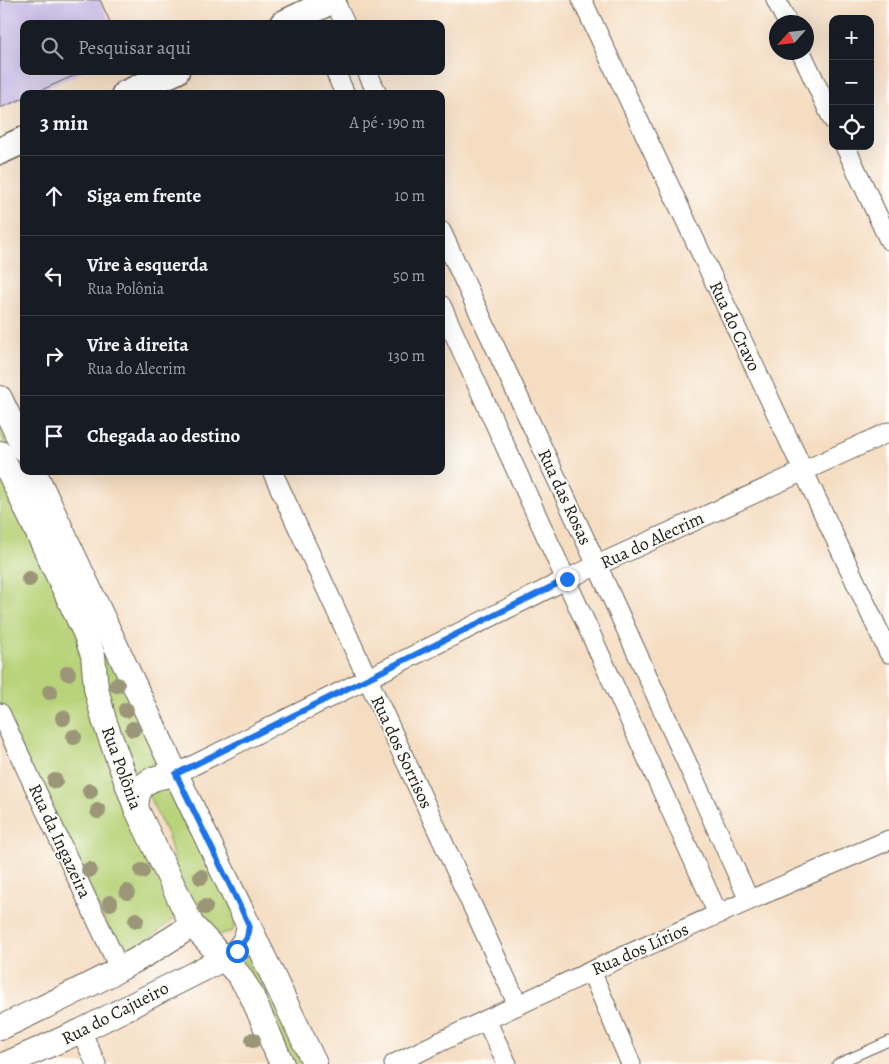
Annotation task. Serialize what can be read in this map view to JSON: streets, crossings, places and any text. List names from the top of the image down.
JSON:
{
  "streets": {
    "street": [
      "Rua do Cravo",
      "Rua das Rosas",
      "Rua do Alecrim",
      "Rua dos Sorrisos",
      "Rua Polônia",
      "Rua da Ingazeira",
      "Rua dos Lírios",
      "Rua do Cajueiro"
    ]
  },
  "crossings": [
    ["Rua do Cravo", "Rua do Alecrim"],
    ["Rua das Rosas", "Rua do Alecrim"],
    ["Rua das Rosas", "Rua dos Lírios"],
    ["Rua do Alecrim", "Rua dos Sorrisos"],
    ["Rua dos Sorrisos", "Rua dos Lírios"],
    ["Rua Polônia", "Rua do Cajueiro"],
    ["Rua da Ingazeira", "Rua do Cajueiro"]
  ],
  "north": "bottom left",
  "page": {
    "map_buttons": ["+", "−"],
    "search": "Pesquisar aqui",
    "heading": ["3 min", "A pé · 190 m"],
    "list": [
      ["Siga em frente", "10 m"],
      ["Vire à esquerda", "Rua Polônia", "50 m"],
      ["Vire à direita", "Rua do Alecrim", "130 m"],
      "Chegada ao destino"
    ]
  }
}
